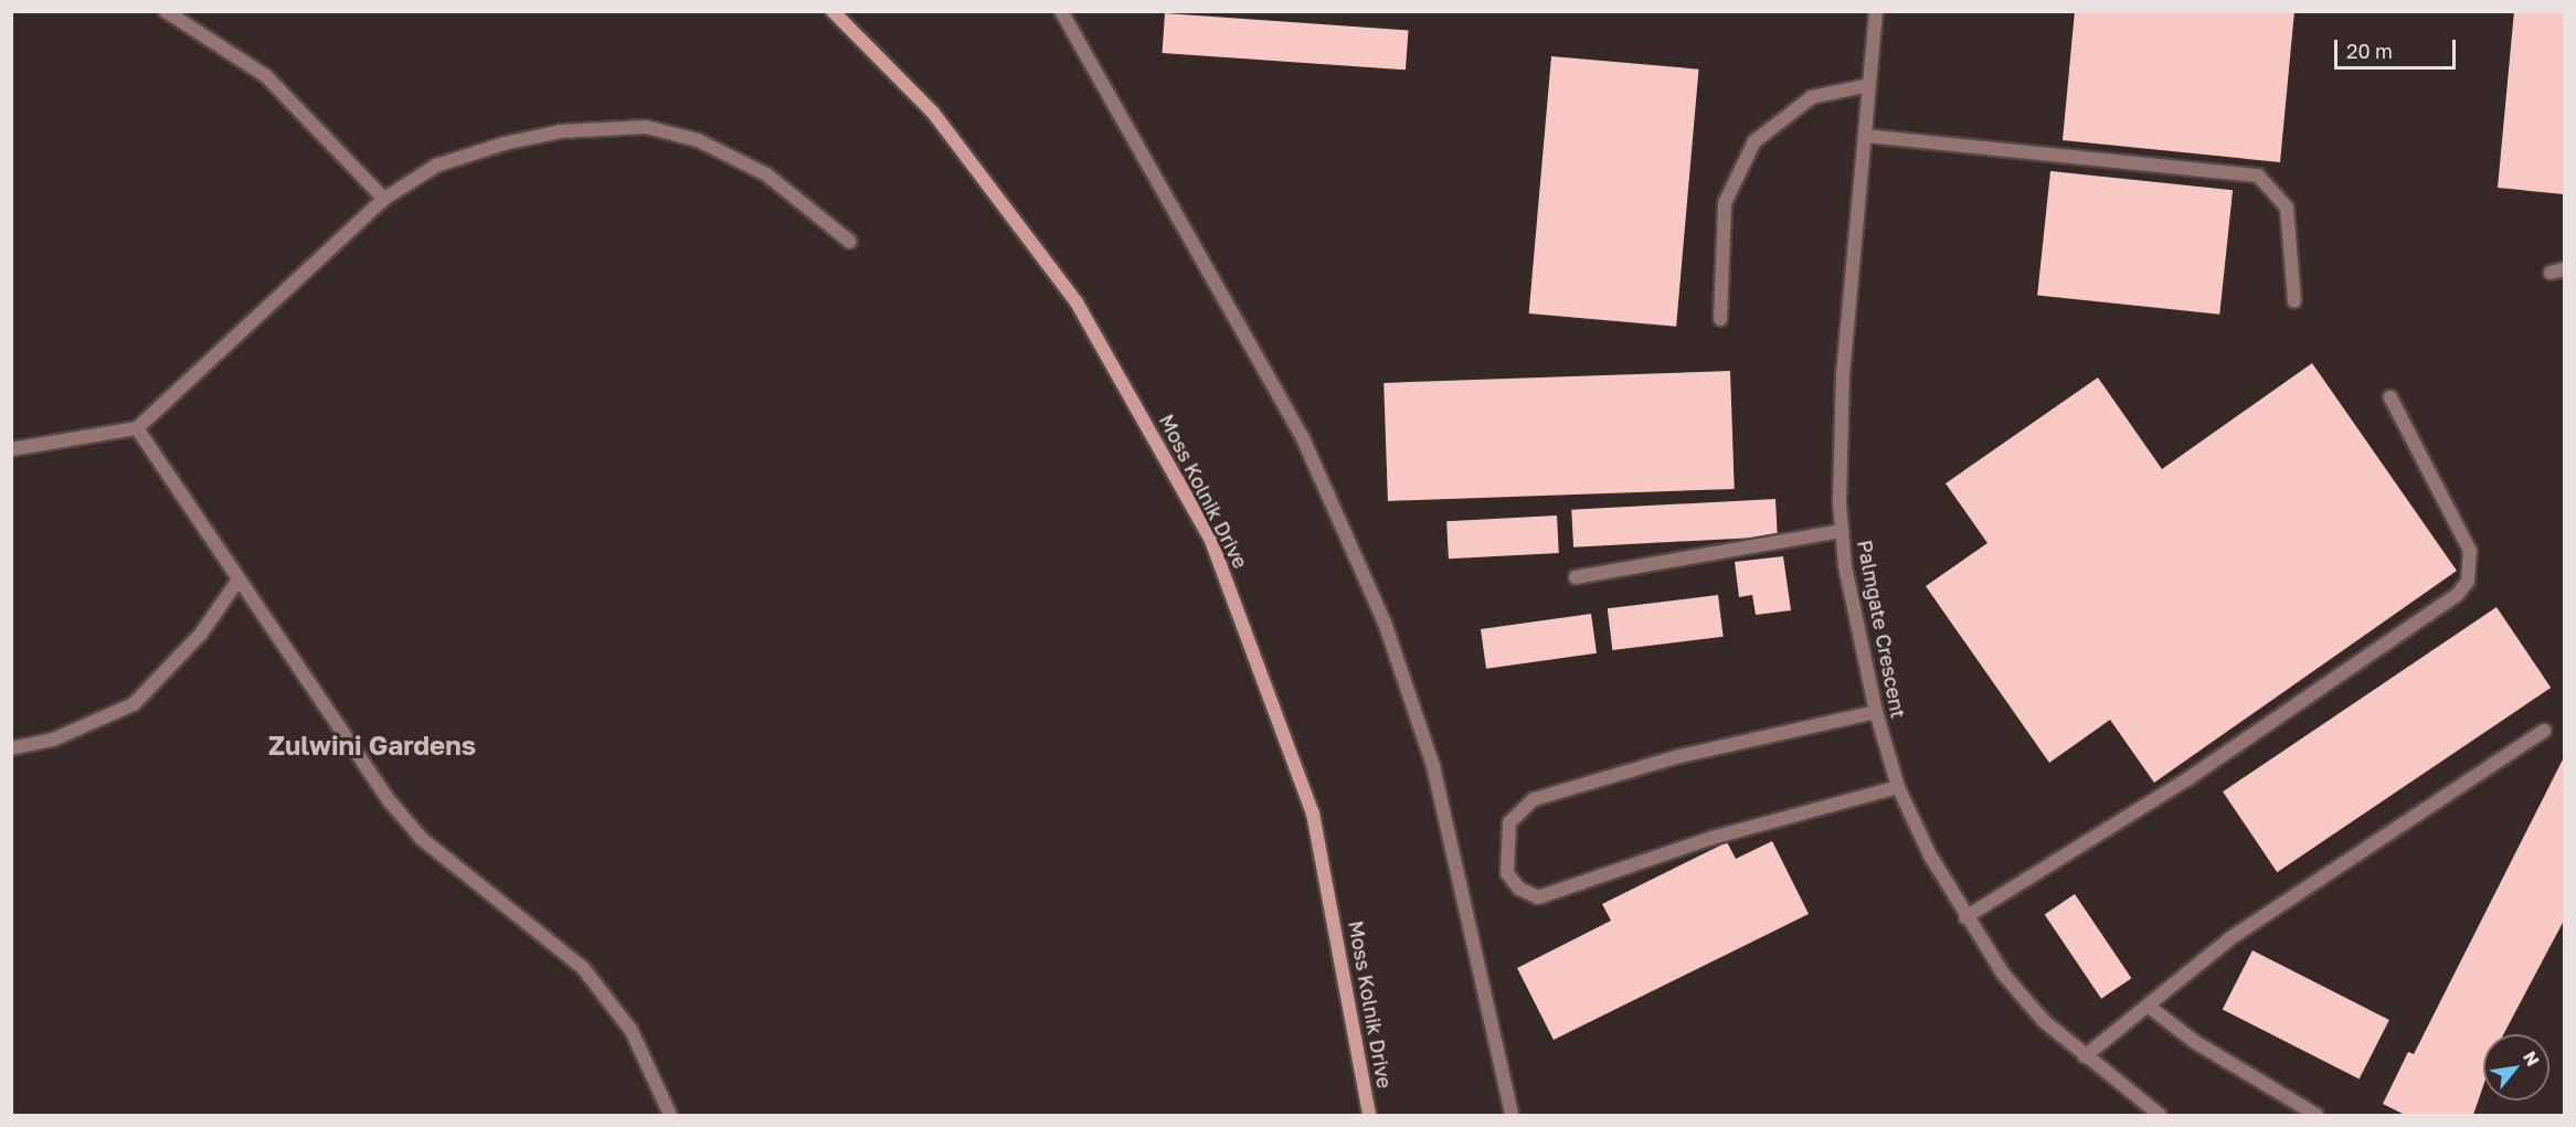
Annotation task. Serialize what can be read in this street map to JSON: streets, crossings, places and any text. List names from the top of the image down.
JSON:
{
  "streets": {
    "main road": ["Moss Kolnik Drive"],
    "street": ["Palmgate Crescent"]
  },
  "districts": ["Zulwini Gardens"],
  "scale_bar": "20 m",
  "north": "top right"
}
